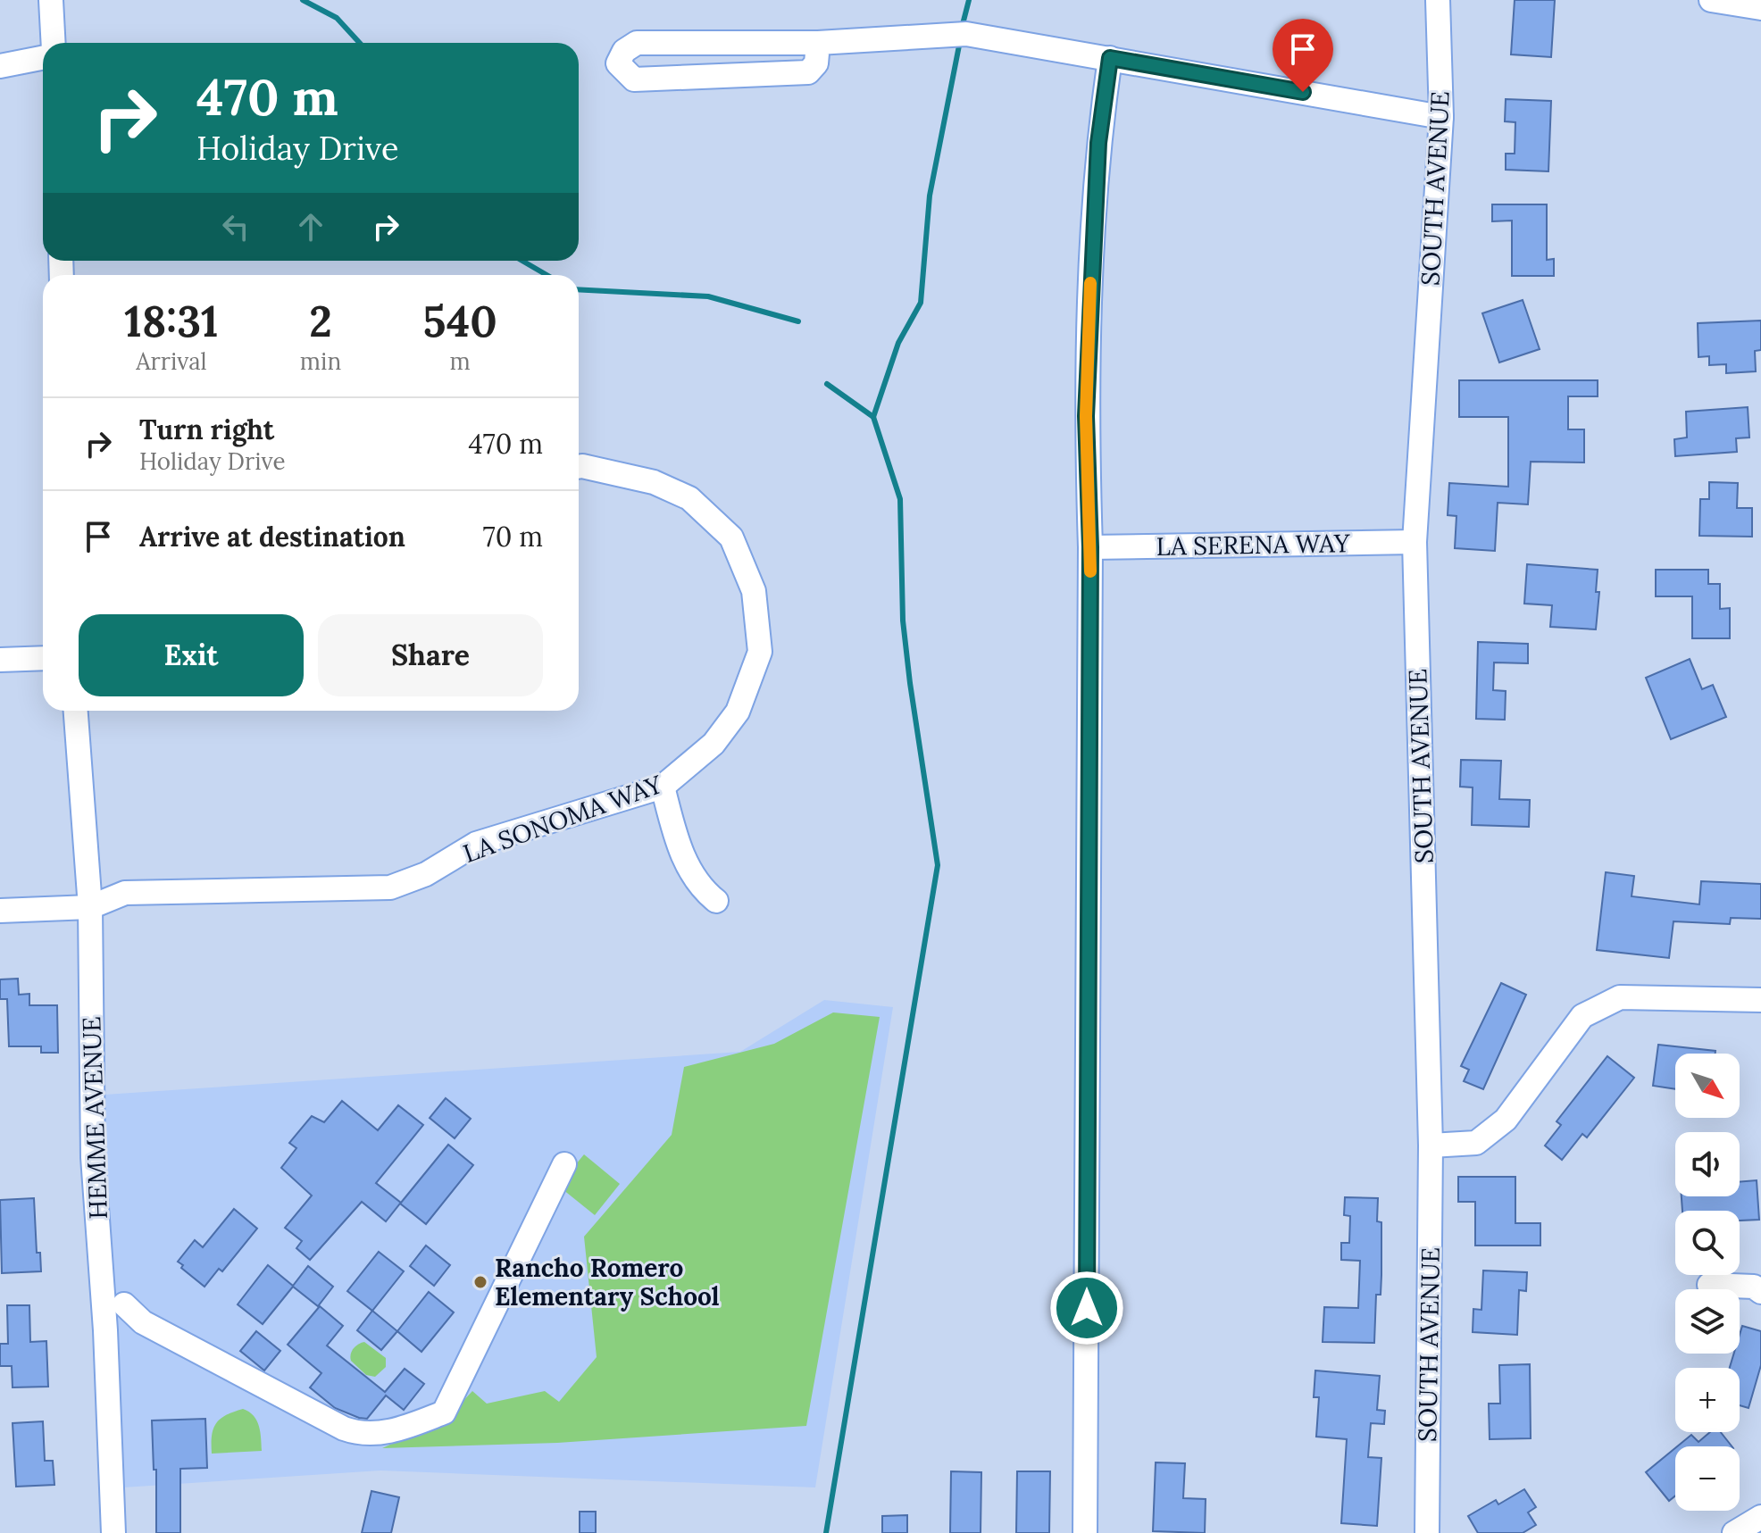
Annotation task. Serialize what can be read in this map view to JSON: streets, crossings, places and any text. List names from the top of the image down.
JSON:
{
  "streets": {
    "street": [
      "SOUTH AVENUE",
      "LA SERENA WAY",
      "LA SONOMA WAY",
      "HEMME AVENUE"
    ]
  },
  "crossings": [
    ["SOUTH AVENUE", "LA SERENA WAY"],
    ["LA SONOMA WAY", "HEMME AVENUE"]
  ],
  "places": ["Rancho Romero Elementary School"],
  "north": "bottom right",
  "page": {
    "turn": ["470 m", "Holiday Drive"],
    "eta": [
      "18:31",
      "Arrival",
      "2",
      "min",
      "540",
      "m"
    ],
    "list": [
      {
        "name": "Turn right",
        "note": "Holiday Drive",
        "value": "470 m"
      },
      {
        "name": "Arrive at destination",
        "value": "70 m"
      }
    ],
    "buttons": ["Exit", "Share"],
    "map_buttons": ["+", "−"]
  }
}
